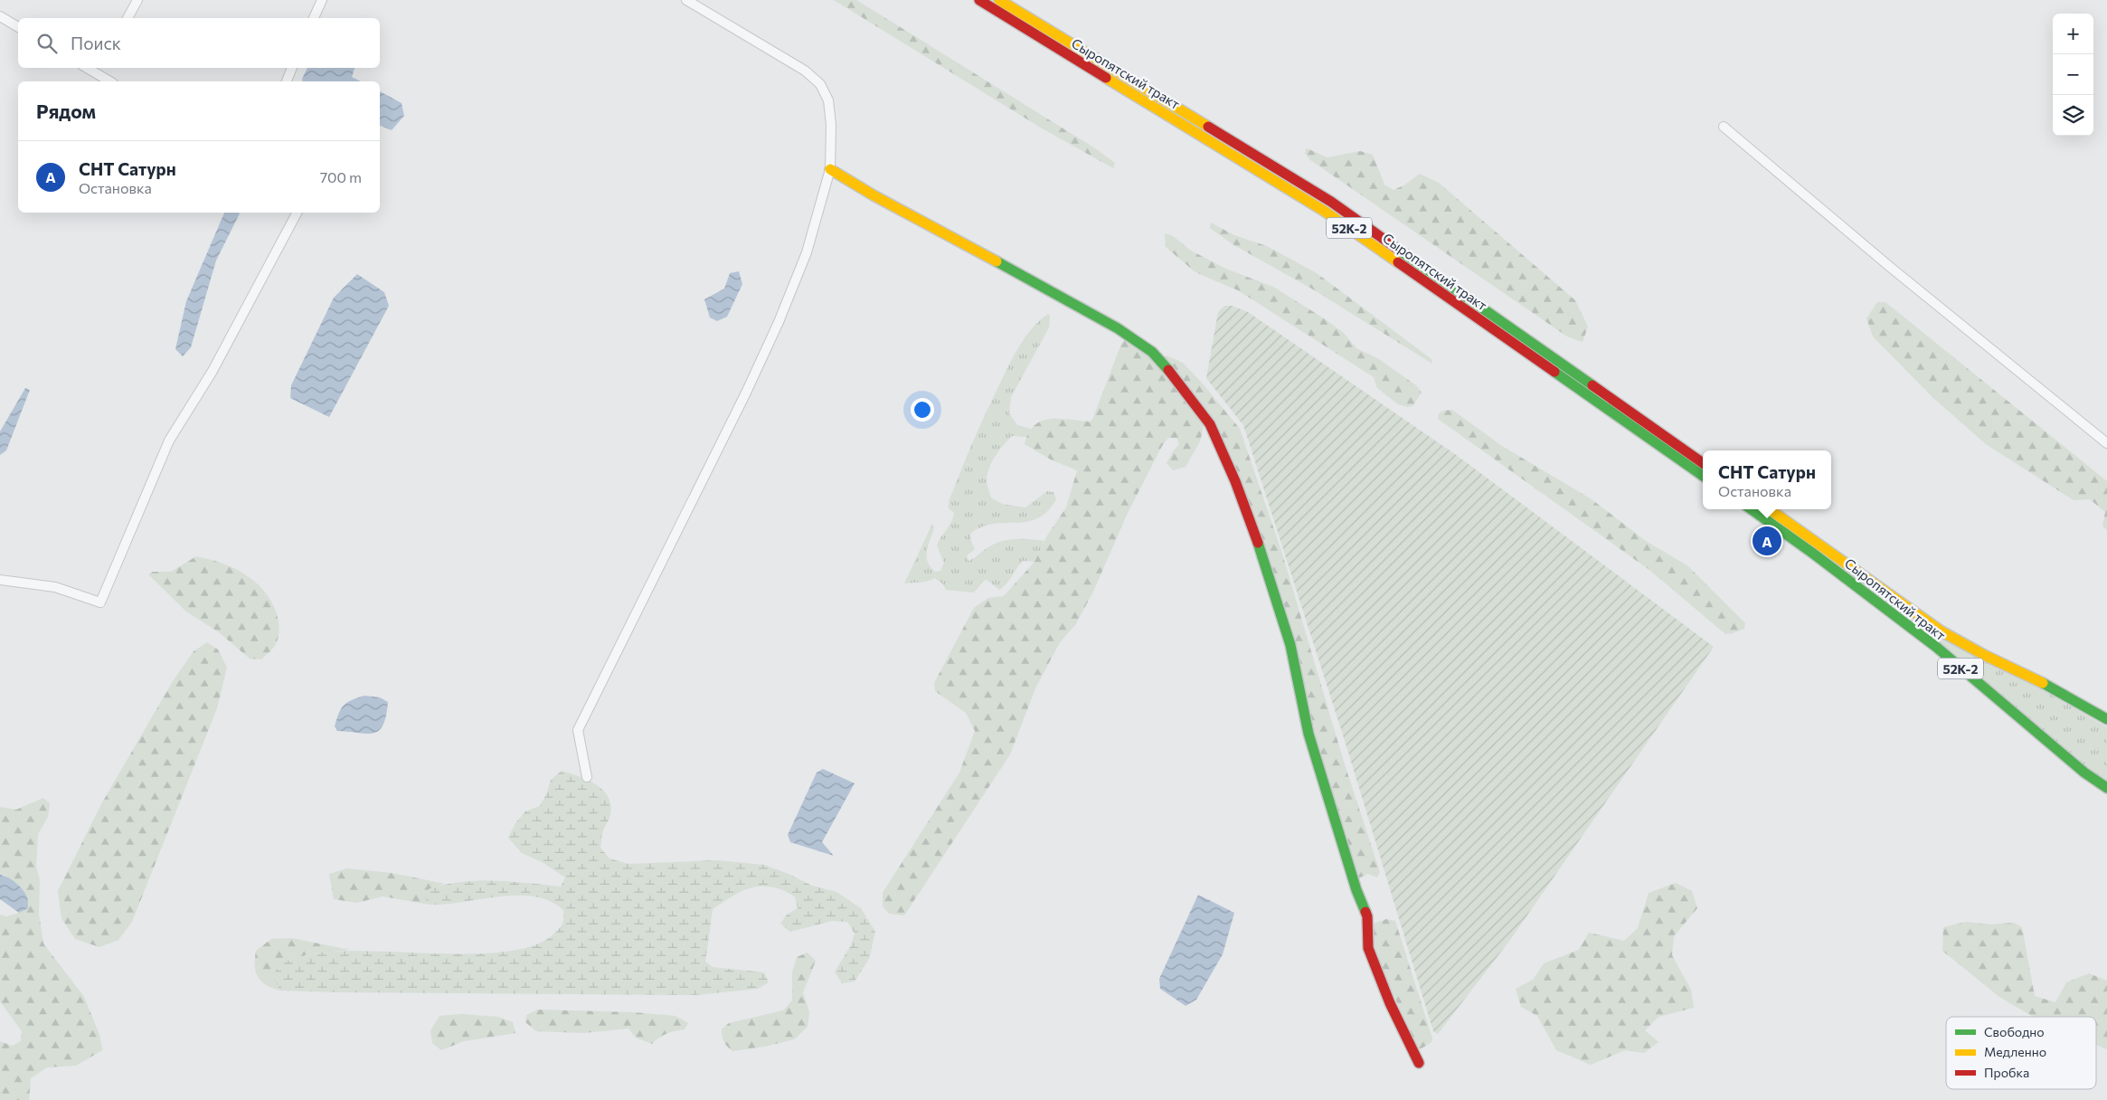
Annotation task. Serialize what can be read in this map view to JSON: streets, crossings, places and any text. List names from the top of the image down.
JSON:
{
  "streets": {
    "main road": ["Сыропятский тракт", "52К-2"]
  },
  "legend": ["Свободно", "Медленно", "Пробка"],
  "page": {
    "map_buttons": ["+", "−"],
    "search": "Поиск",
    "heading": "Рядом",
    "list": [
      {
        "mark": "A",
        "name": "СНТ Сатурн",
        "note": "Остановка",
        "value": "700 m"
      }
    ],
    "popup": ["СНТ Сатурн", "Остановка"],
    "pins": "A"
  }
}
